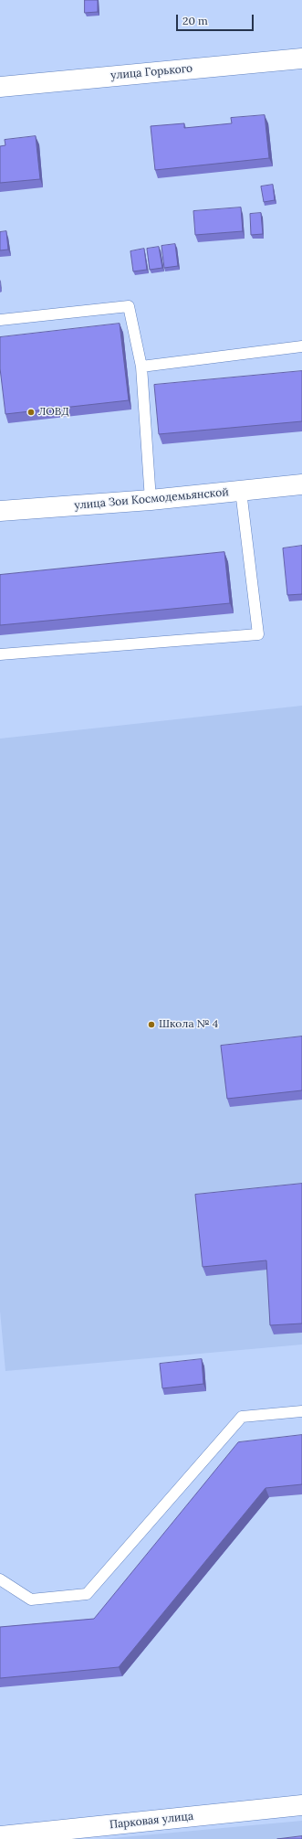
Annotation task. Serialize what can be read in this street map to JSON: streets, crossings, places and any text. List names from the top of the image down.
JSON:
{
  "streets": {
    "street": ["улица Горького", "улица Зои Космодемьянской", "Парковая улица"]
  },
  "places": ["ЛОВД", "Школа № 4"],
  "scale_bar": "20 m"
}
